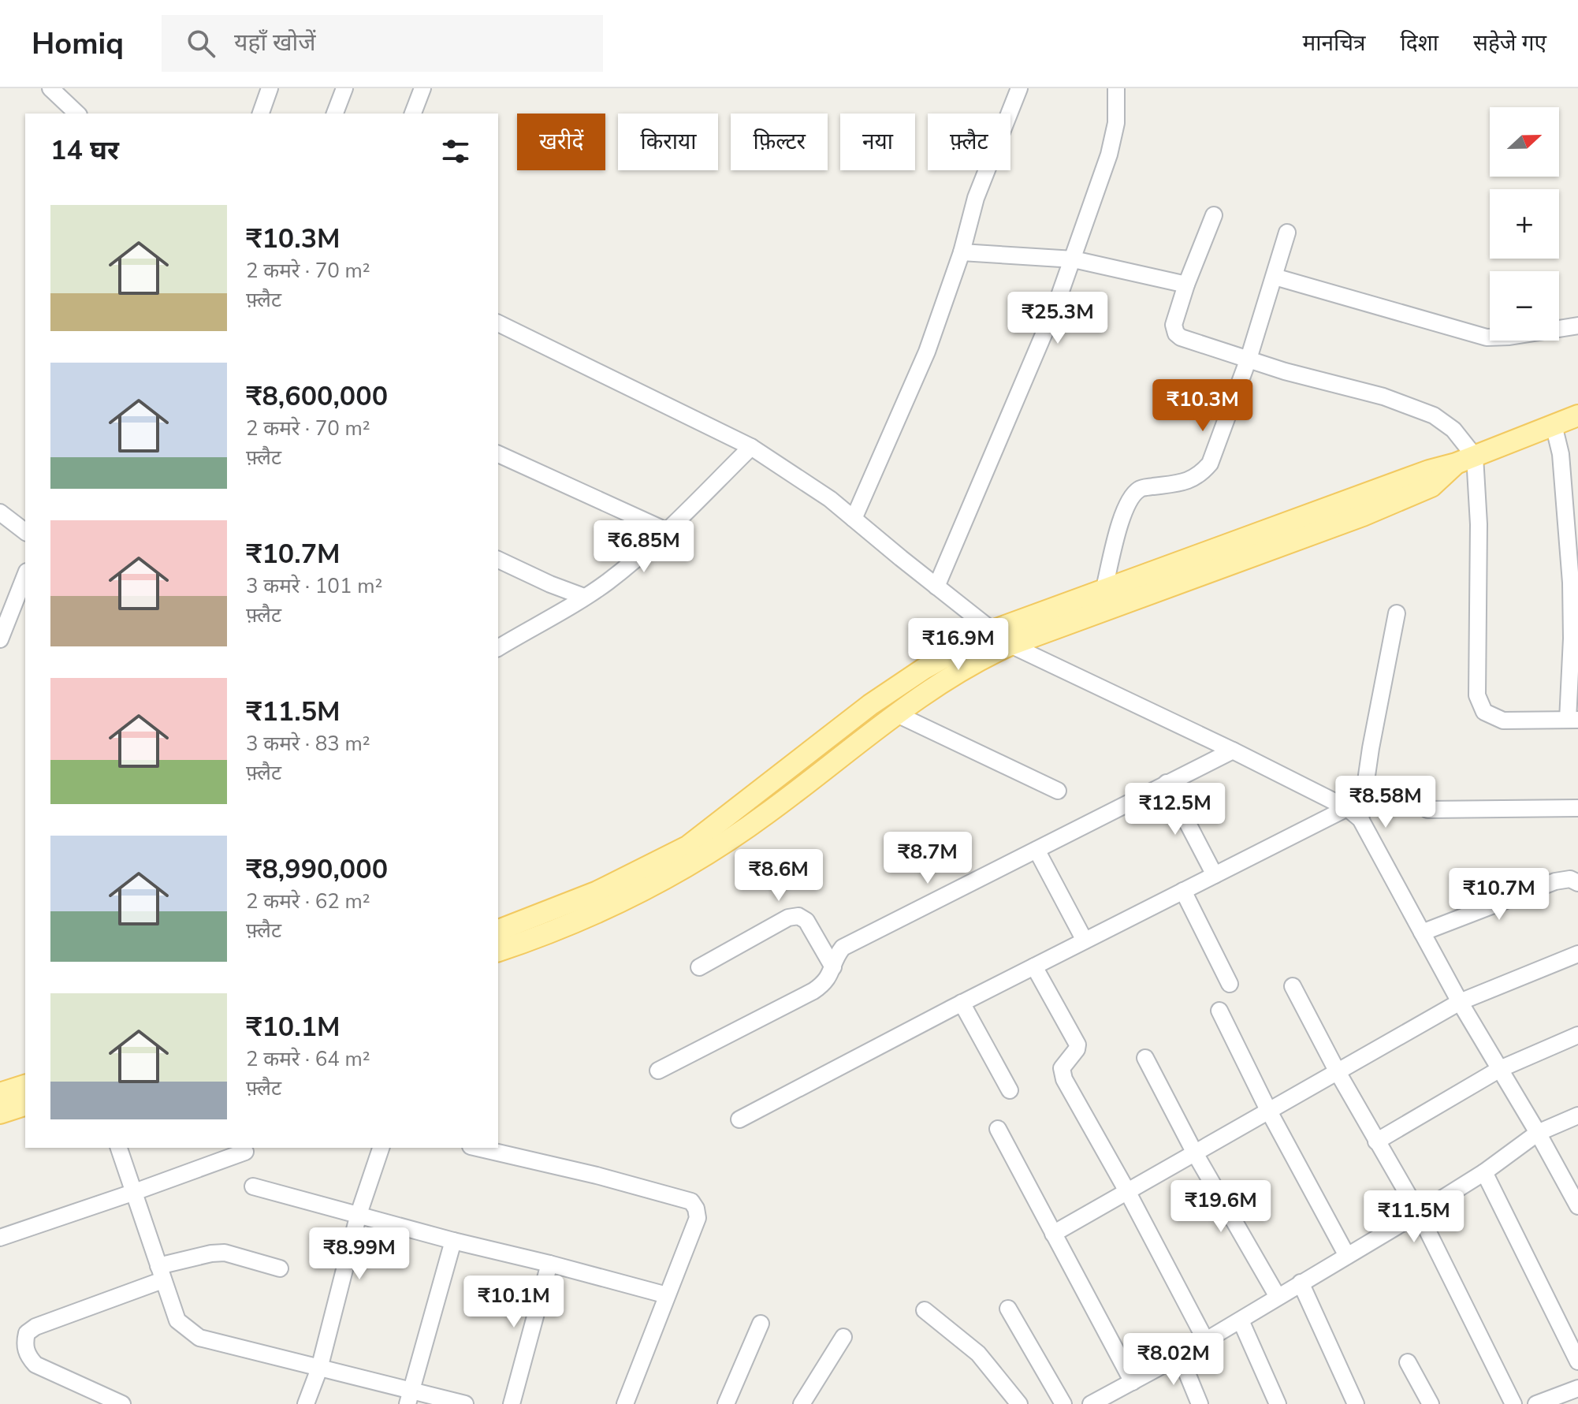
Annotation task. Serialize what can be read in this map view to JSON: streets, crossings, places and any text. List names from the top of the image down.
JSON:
{
  "north": "right",
  "page": {
    "header": "Homiq",
    "search": "यहाँ खोजें",
    "nav": ["मानचित्र", "दिशा", "सहेजे गए"],
    "map_buttons": ["+", "−"],
    "chip": [
      "खरीदें",
      "किराया",
      "फ़िल्टर",
      "नया",
      "फ़्लैट"
    ],
    "heading": "14 घर",
    "list": [
      {
        "name": "₹10.3M",
        "note": "2 कमरे · 70 m² · फ़्लैट"
      },
      {
        "name": "₹8,600,000",
        "note": "2 कमरे · 70 m² · फ़्लैट"
      },
      {
        "name": "₹10.7M",
        "note": "3 कमरे · 101 m² · फ़्लैट"
      },
      {
        "name": "₹11.5M",
        "note": "3 कमरे · 83 m² · फ़्लैट"
      },
      {
        "name": "₹8,990,000",
        "note": "2 कमरे · 62 m² · फ़्लैट"
      },
      {
        "name": "₹10.1M",
        "note": "2 कमरे · 64 m² · फ़्लैट"
      }
    ],
    "price": [
      "₹25.3M",
      "₹10.3M",
      "₹6.85M",
      "₹16.9M",
      "₹8.58M",
      "₹12.5M",
      "₹8.7M",
      "₹8.6M",
      "₹10.7M",
      "₹19.6M",
      "₹11.5M",
      "₹8.99M",
      "₹10.1M",
      "₹8.02M"
    ]
  }
}
